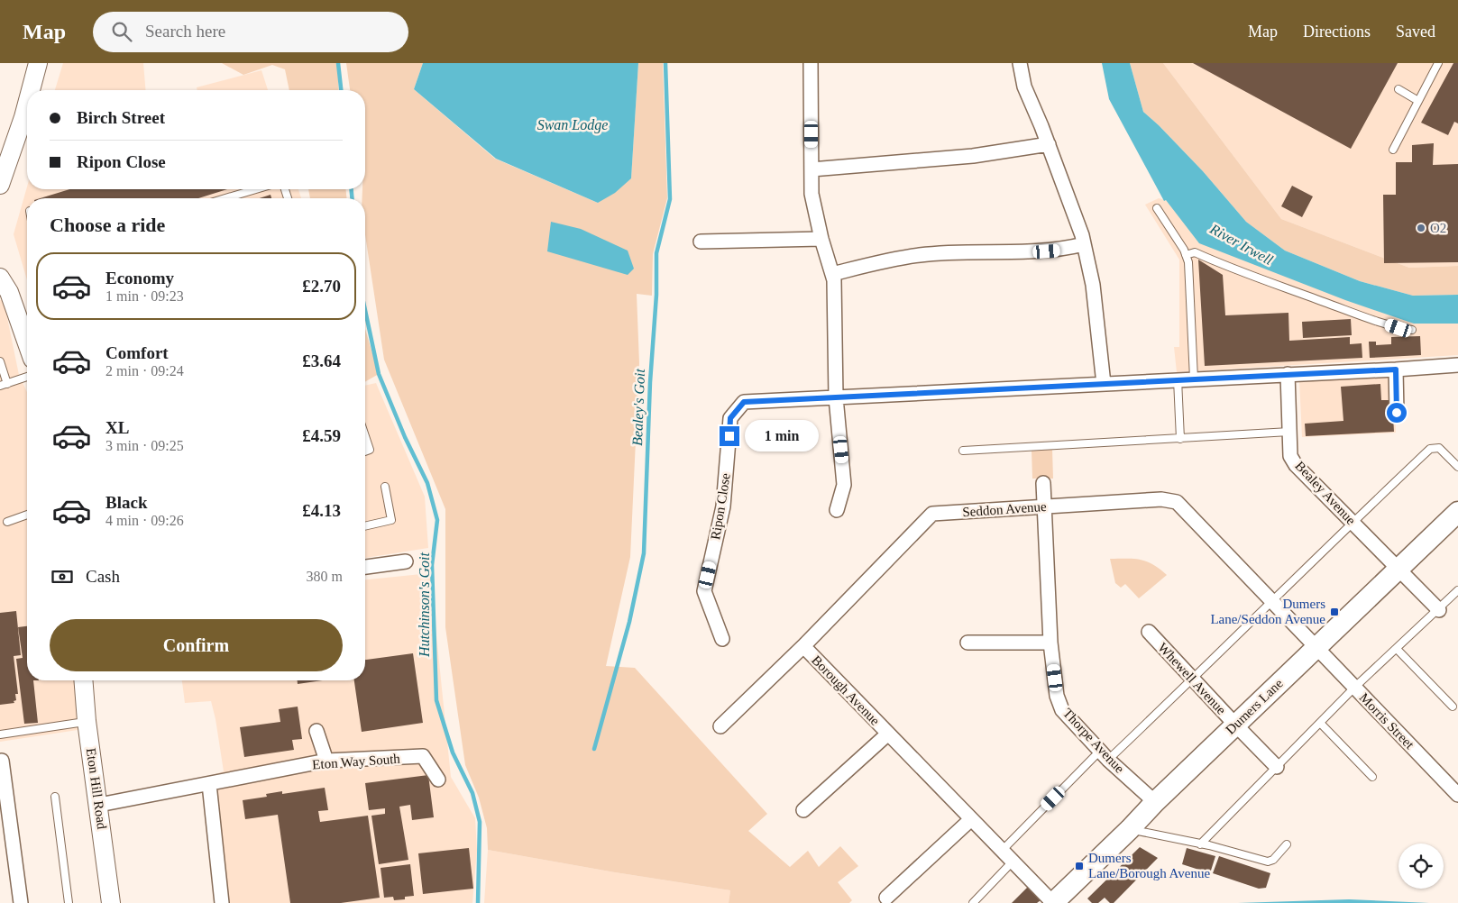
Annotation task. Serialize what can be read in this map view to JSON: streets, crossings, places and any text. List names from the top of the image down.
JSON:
{
  "streets": {
    "main road": ["Dumers Lane"],
    "street": [
      "Bealey Avenue",
      "Ripon Close",
      "Seddon Avenue",
      "Whewell Avenue",
      "Borough Avenue",
      "Morris Street",
      "Thorpe Avenue",
      "Eton Way South",
      "Eton Hill Road"
    ]
  },
  "crossings": [
    ["Bealey Avenue", "Dumers Lane"],
    ["Seddon Avenue", "Borough Avenue"],
    ["Seddon Avenue", "Dumers Lane"],
    ["Seddon Avenue", "Morris Street"],
    ["Seddon Avenue", "Thorpe Avenue"],
    ["Whewell Avenue", "Dumers Lane"],
    ["Borough Avenue", "Dumers Lane"],
    ["Dumers Lane", "Morris Street"],
    ["Dumers Lane", "Thorpe Avenue"],
    ["Eton Way South", "Eton Hill Road"]
  ],
  "water": [
    "Swan Lodge",
    "River Irwell",
    "Bealey's Goit",
    "Hutchinson's Goit"
  ],
  "places": {
    "other": ["O2"],
    "transit": ["Dumers Lane/Seddon Avenue", "Dumers Lane/Borough Avenue"]
  },
  "page": {
    "header": "Map",
    "search": "Search here",
    "nav": ["Map", "Directions", "Saved"],
    "banner": ["Birch Street", "Ripon Close"],
    "heading": "Choose a ride",
    "list": [
      {
        "name": "Economy",
        "note": "1 min · 09:23",
        "value": "£2.70"
      },
      {
        "name": "Comfort",
        "note": "2 min · 09:24",
        "value": "£3.64"
      },
      {
        "name": "XL",
        "note": "3 min · 09:25",
        "value": "£4.59"
      },
      {
        "name": "Black",
        "note": "4 min · 09:26",
        "value": "£4.13"
      }
    ],
    "bubble": "1 min",
    "pay": ["Cash", "380 m"],
    "buttons": "Confirm"
  }
}
